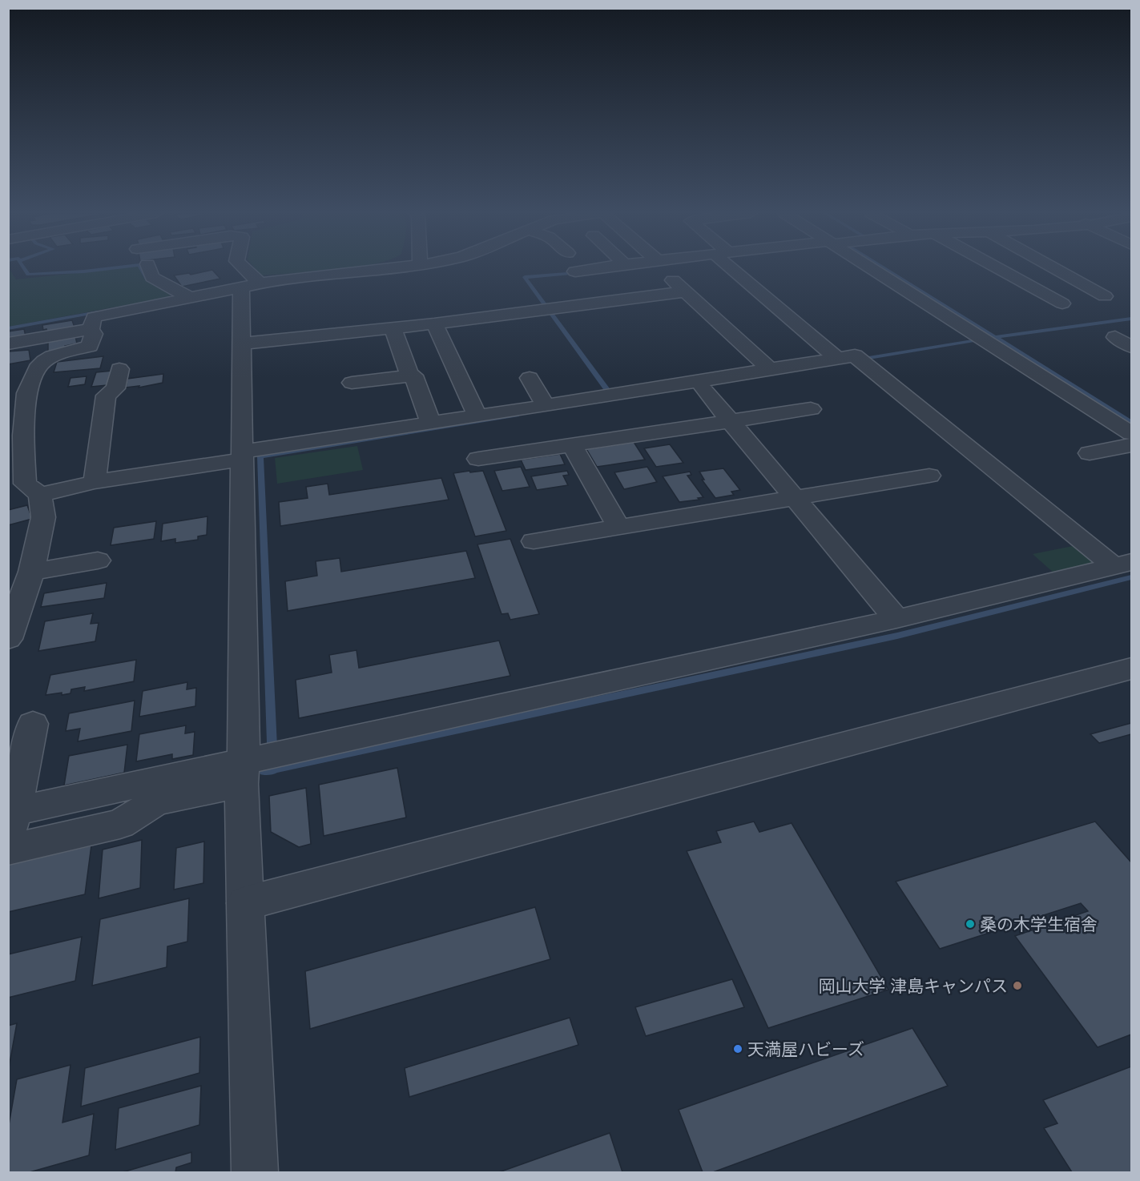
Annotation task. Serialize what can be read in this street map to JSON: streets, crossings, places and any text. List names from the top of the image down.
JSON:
{
  "places": ["桑の木学生宿舎", "岡山大学 津島キャンパス", "天満屋ハビーズ"]
}
